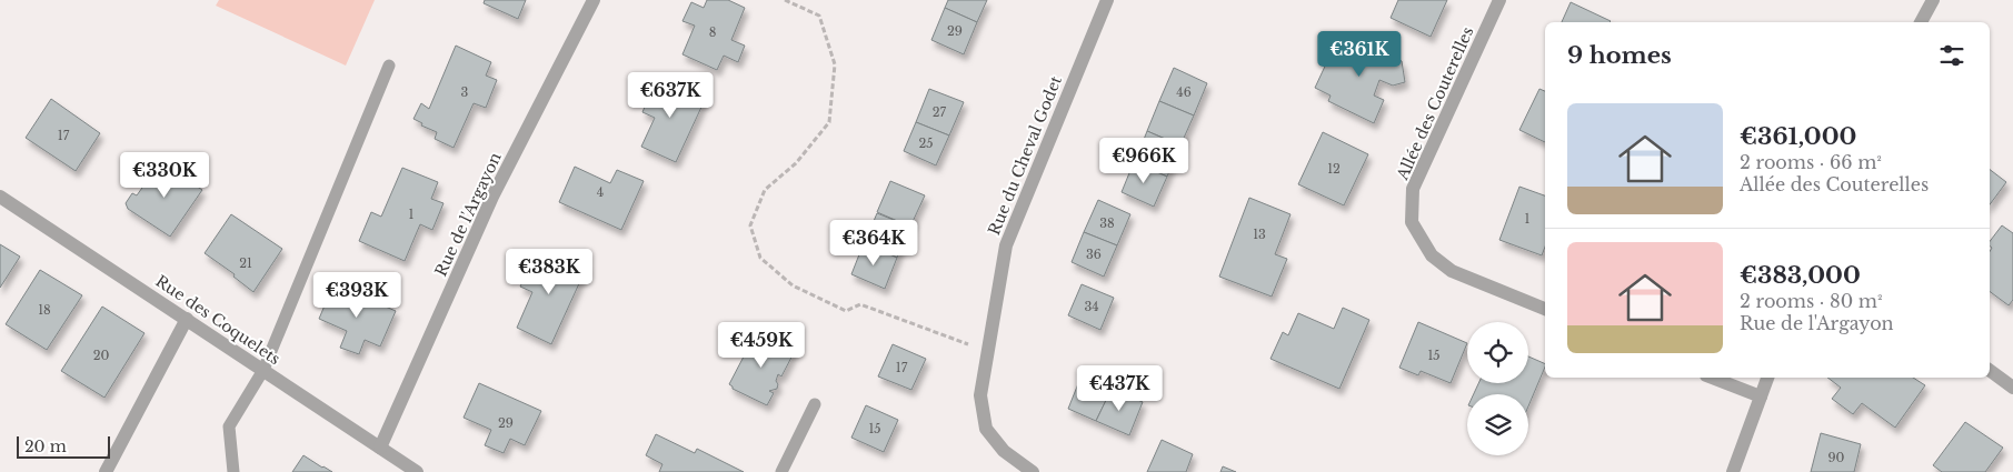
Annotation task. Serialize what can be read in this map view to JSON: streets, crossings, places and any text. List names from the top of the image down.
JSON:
{
  "streets": {
    "street": [
      "Allée des Couterelles",
      "Rue du Cheval Godet",
      "Rue de l'Argayon",
      "Rue des Coquelets"
    ]
  },
  "crossings": [
    ["Rue de l'Argayon", "Rue des Coquelets"]
  ],
  "house_numbers": [
    "29",
    "8",
    "3",
    "46",
    "27",
    "17",
    "25",
    "12",
    "4",
    "1",
    "1",
    "38",
    "13",
    "36",
    "21",
    "34",
    "18",
    "20",
    "15",
    "17",
    "29",
    "15",
    "90"
  ],
  "scale_bar": "20 m",
  "page": {
    "heading": "9 homes",
    "price": [
      "€361K",
      "€637K",
      "€966K",
      "€330K",
      "€364K",
      "€383K",
      "€393K",
      "€459K",
      "€437K"
    ],
    "list": [
      {
        "name": "€361,000",
        "note": "2 rooms · 66 m² · Allée des Couterelles"
      },
      {
        "name": "€383,000",
        "note": "2 rooms · 80 m² · Rue de l'Argayon"
      }
    ],
    "scale": "20 m"
  }
}
